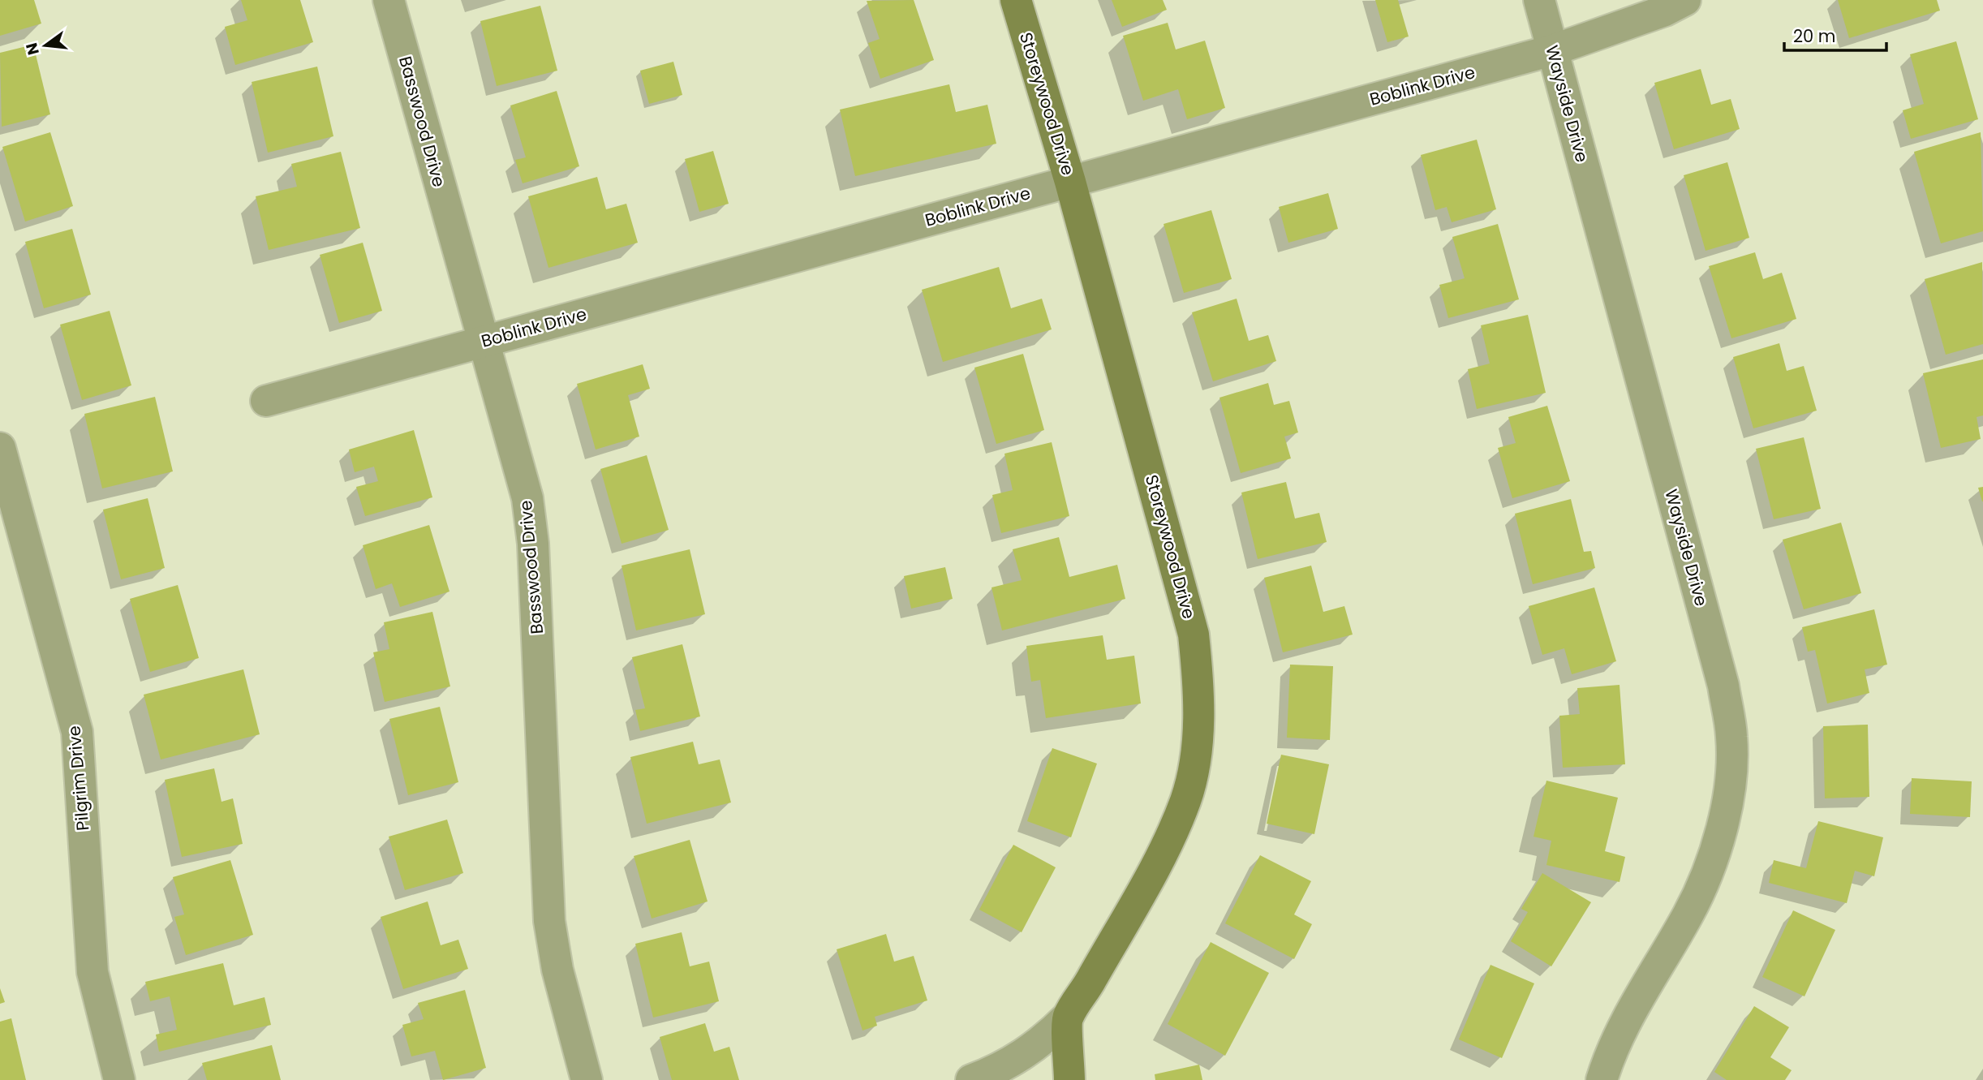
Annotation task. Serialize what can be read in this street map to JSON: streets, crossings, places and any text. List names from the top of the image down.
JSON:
{
  "streets": {
    "street": [
      "Boblink Drive",
      "Storeywood Drive",
      "Wayside Drive",
      "Basswood Drive",
      "Pilgrim Drive"
    ]
  },
  "crossings": [
    ["Boblink Drive", "Storeywood Drive"],
    ["Boblink Drive", "Wayside Drive"],
    ["Boblink Drive", "Basswood Drive"]
  ],
  "scale_bar": "20 m",
  "north": "left"
}
